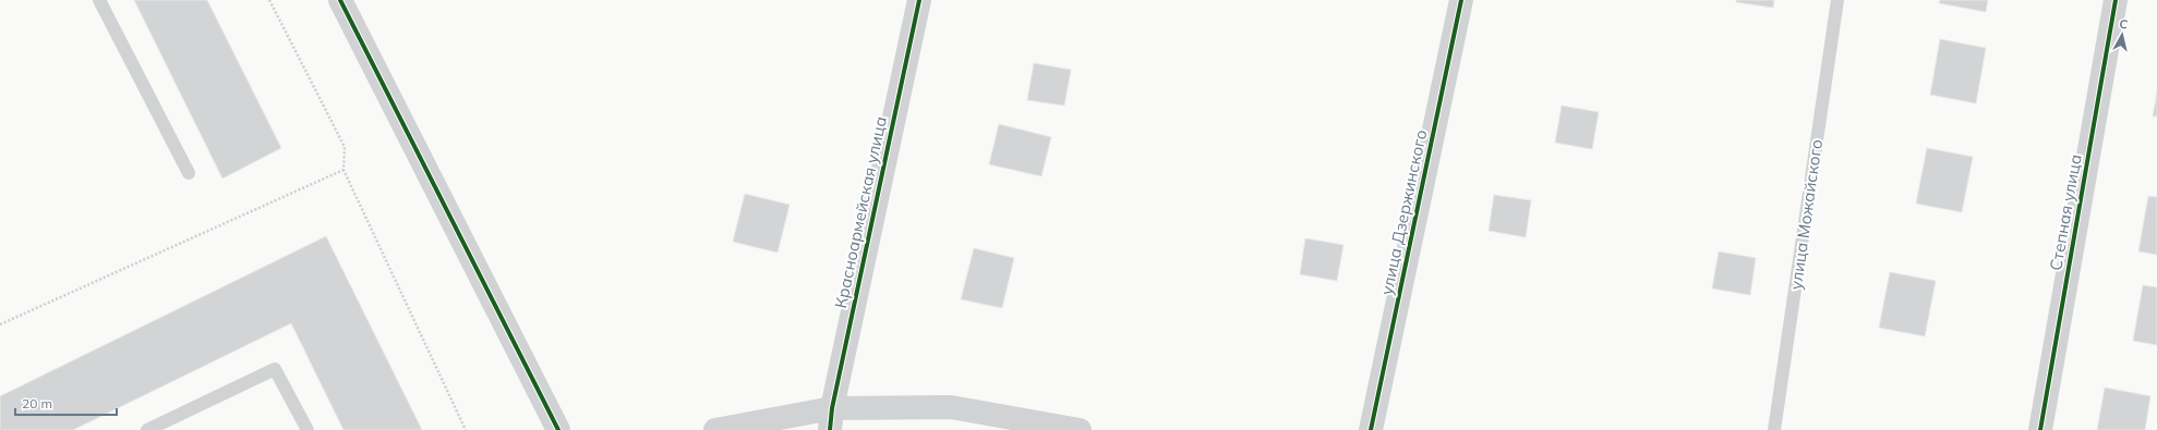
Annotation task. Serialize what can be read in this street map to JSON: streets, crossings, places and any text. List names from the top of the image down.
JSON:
{
  "streets": {
    "street": ["Красноармейская улица", "улица Дзержинского", "Степная улица"],
    "lane": ["улица Можайского"]
  },
  "scale_bar": "20 m",
  "north": "top"
}
